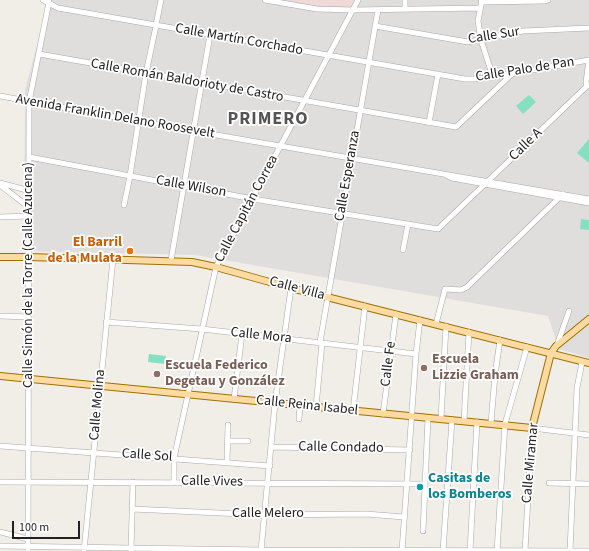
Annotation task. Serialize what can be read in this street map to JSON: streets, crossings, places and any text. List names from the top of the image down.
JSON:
{
  "streets": {
    "main road": ["Calle Villa", "Calle Reina Isabel", "Calle Miramar"],
    "street": [
      "Calle Sur",
      "Calle Martín Corchado",
      "Calle Palo de Pan",
      "Calle Román Baldorioty de Castro",
      "Avenida Franklin Delano Roosevelt",
      "Calle A",
      "Calle Esperanza",
      "Calle Wilson",
      "Calle Capitán Correa",
      "Calle Simón de la Torre (Calle Azucena)",
      "Calle Mora",
      "Calle Fe",
      "Calle Molina",
      "Calle Condado",
      "Calle Sol",
      "Calle Vives",
      "Calle Melero"
    ]
  },
  "crossings": [
    ["Calle Sur", "Calle Esperanza"],
    ["Calle Martín Corchado", "Calle Palo de Pan"],
    ["Calle Martín Corchado", "Calle Esperanza"],
    ["Calle Martín Corchado", "Calle Capitán Correa"],
    ["Calle Martín Corchado", "Calle Simón de la Torre (Calle Azucena)"],
    ["Calle Palo de Pan", "Calle Román Baldorioty de Castro"],
    ["Calle Palo de Pan", "Calle A"],
    ["Calle Román Baldorioty de Castro", "Calle Esperanza"],
    ["Calle Román Baldorioty de Castro", "Calle Capitán Correa"],
    ["Calle Román Baldorioty de Castro", "Calle Simón de la Torre (Calle Azucena)"],
    ["Avenida Franklin Delano Roosevelt", "Calle A"],
    ["Avenida Franklin Delano Roosevelt", "Calle Esperanza"],
    ["Avenida Franklin Delano Roosevelt", "Calle Capitán Correa"],
    ["Avenida Franklin Delano Roosevelt", "Calle Simón de la Torre (Calle Azucena)"],
    ["Calle A", "Calle Wilson"],
    ["Calle Esperanza", "Calle Wilson"],
    ["Calle Esperanza", "Calle Villa"],
    ["Calle Esperanza", "Calle Mora"],
    ["Calle Esperanza", "Calle Reina Isabel"],
    ["Calle Wilson", "Calle Capitán Correa"],
    ["Calle Wilson", "Calle Simón de la Torre (Calle Azucena)"],
    ["Calle Capitán Correa", "Calle Villa"],
    ["Calle Capitán Correa", "Calle Mora"],
    ["Calle Capitán Correa", "Calle Reina Isabel"],
    ["Calle Capitán Correa", "Calle Sol"],
    ["Calle Capitán Correa", "Calle Vives"],
    ["Calle Simón de la Torre (Calle Azucena)", "Calle Villa"],
    ["Calle Simón de la Torre (Calle Azucena)", "Calle Reina Isabel"],
    ["Calle Simón de la Torre (Calle Azucena)", "Calle Sol"],
    ["Calle Simón de la Torre (Calle Azucena)", "Calle Vives"],
    ["Calle Villa", "Calle Fe"],
    ["Calle Villa", "Calle Molina"],
    ["Calle Villa", "Calle Miramar"],
    ["Calle Mora", "Calle Fe"],
    ["Calle Mora", "Calle Molina"],
    ["Calle Fe", "Calle Reina Isabel"],
    ["Calle Molina", "Calle Reina Isabel"],
    ["Calle Molina", "Calle Sol"],
    ["Calle Molina", "Calle Vives"],
    ["Calle Reina Isabel", "Calle Miramar"]
  ],
  "districts": ["PRIMERO"],
  "places": [
    "El Barril de la Mulata",
    "Escuela Lizzie Graham",
    "Escuela Federico Degetau y González",
    "Casitas de los Bomberos"
  ],
  "scale_bar": "100 m"
}
